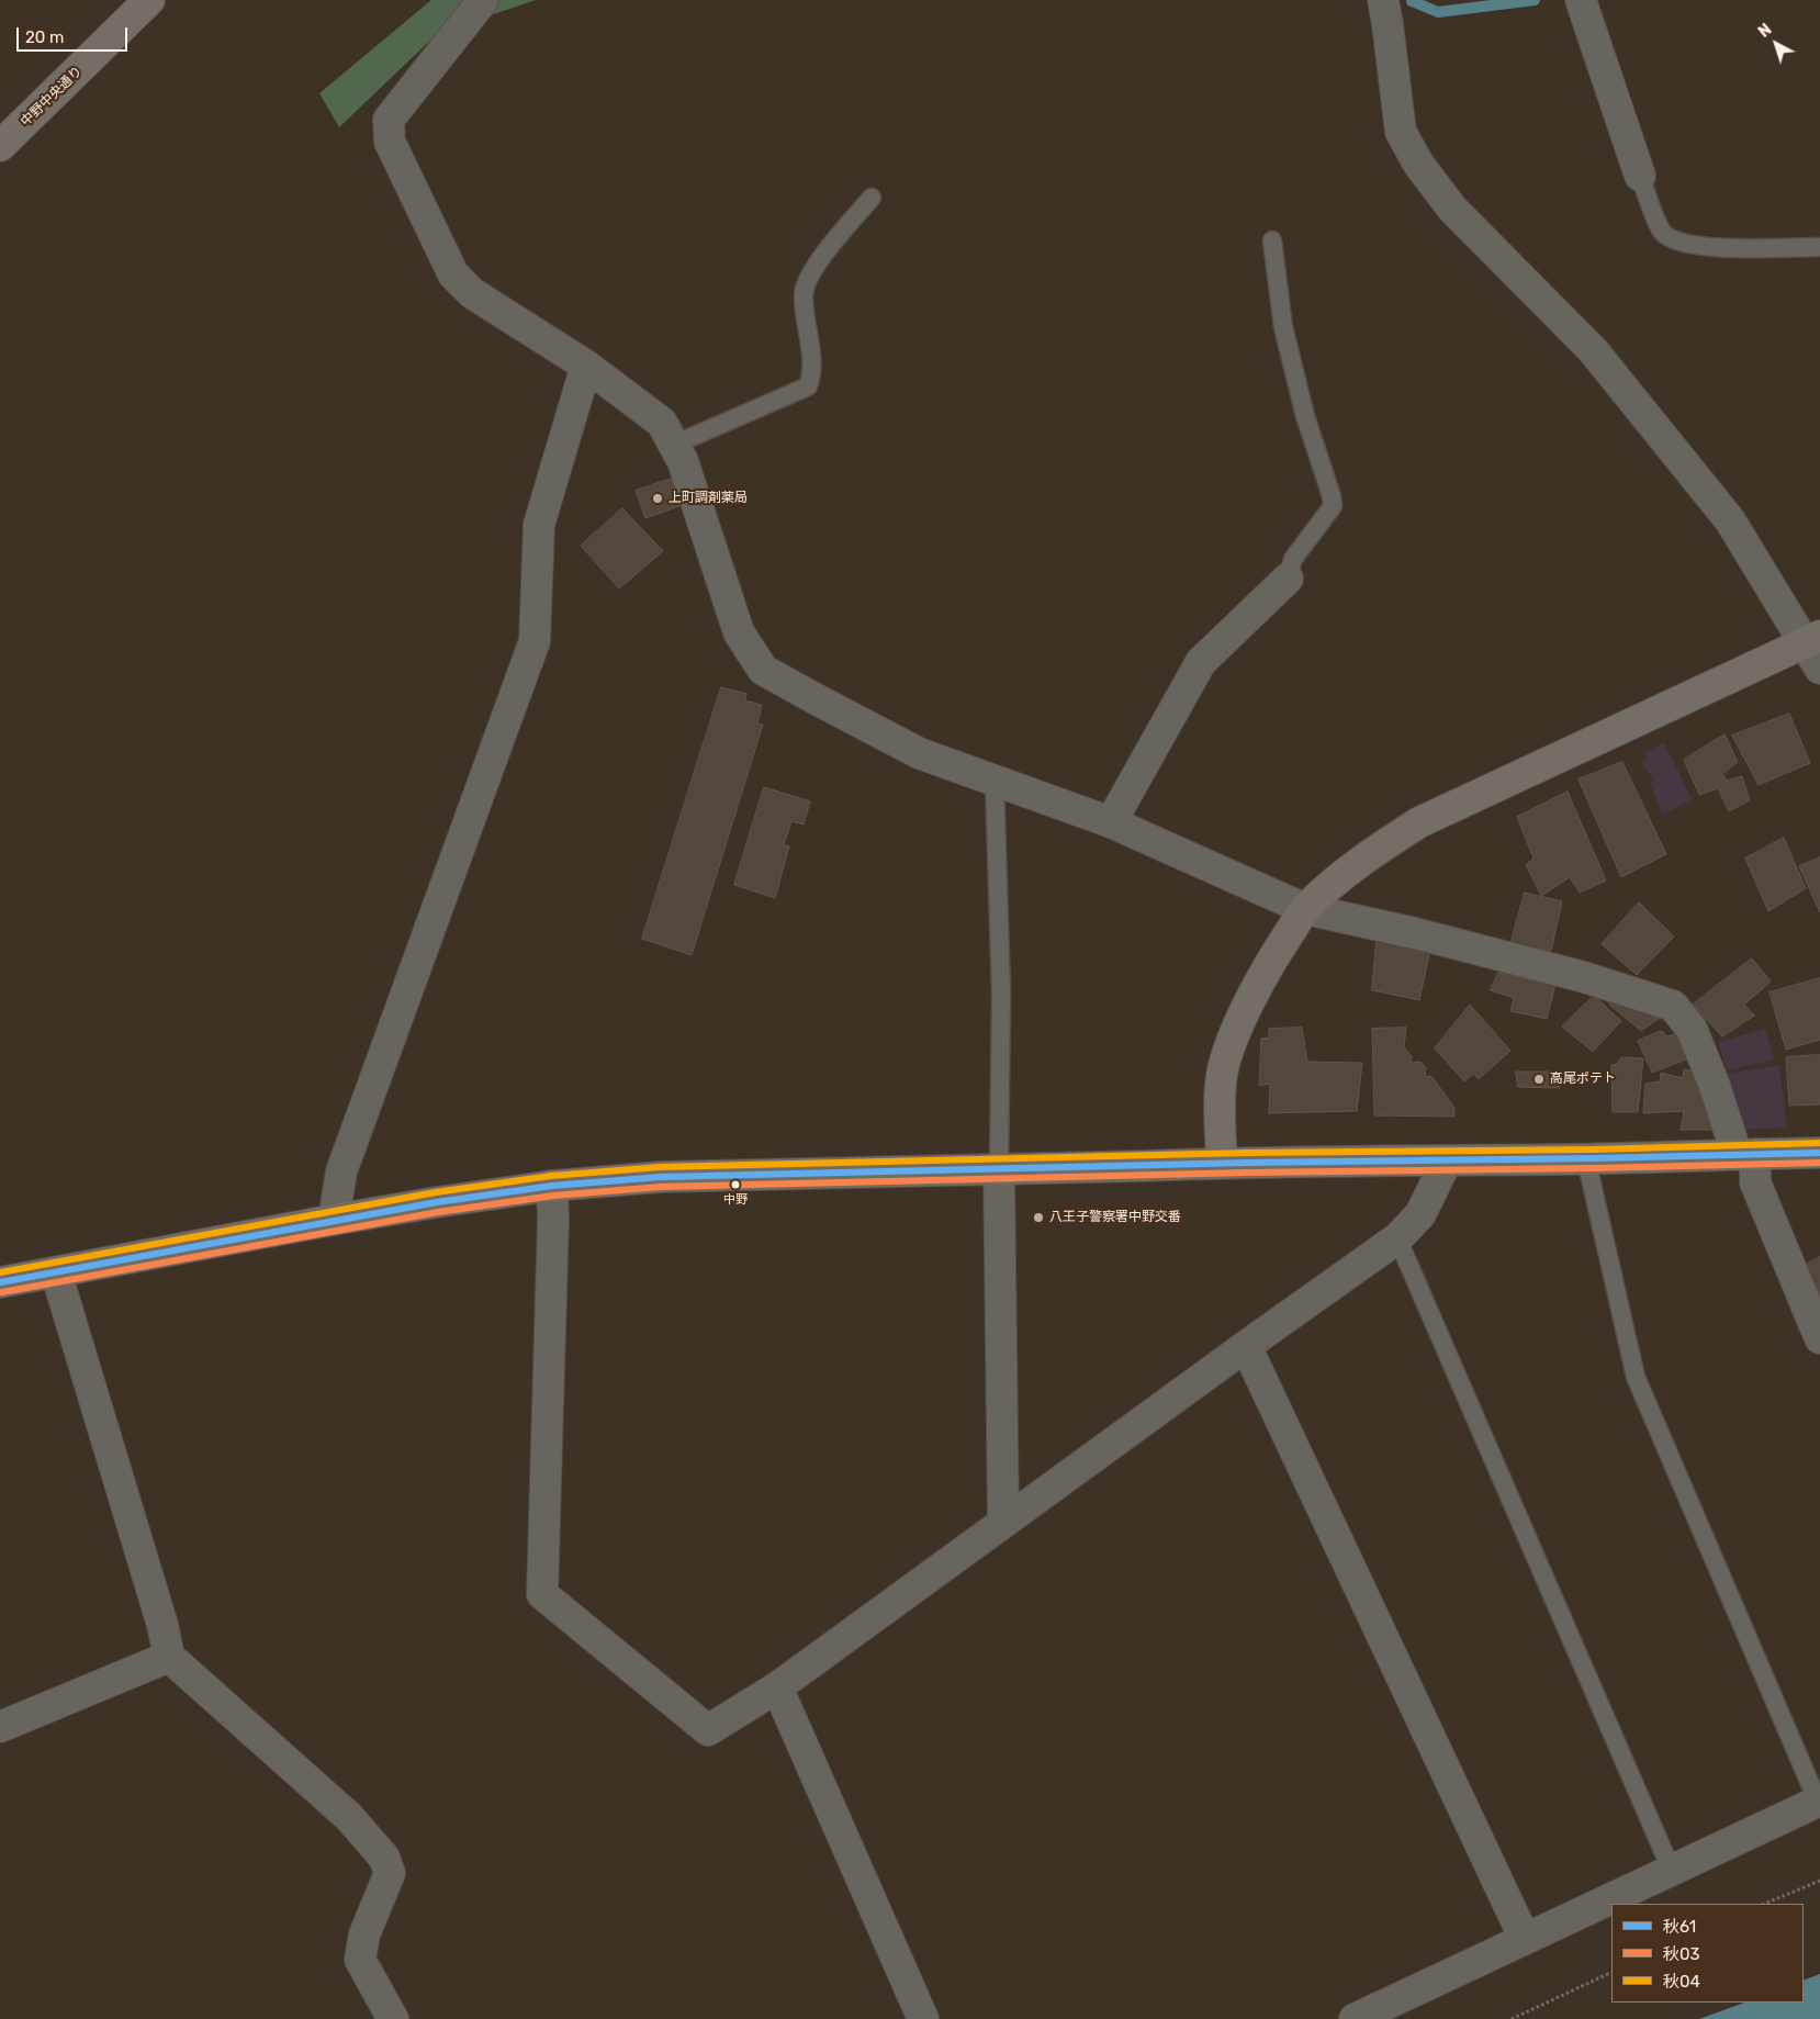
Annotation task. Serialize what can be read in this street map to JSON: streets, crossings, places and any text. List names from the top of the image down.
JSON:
{
  "streets": {
    "street": ["中野中央通り"]
  },
  "places": [
    "上町調剤薬局",
    "高尾ポテト",
    "中野",
    "八王子警察署中野交番"
  ],
  "lines": ["transit line 秋04", "transit line 秋61", "transit line 秋03"],
  "legend": ["秋61", "秋03", "秋04"],
  "scale_bar": "20 m",
  "north": "top left"
}
